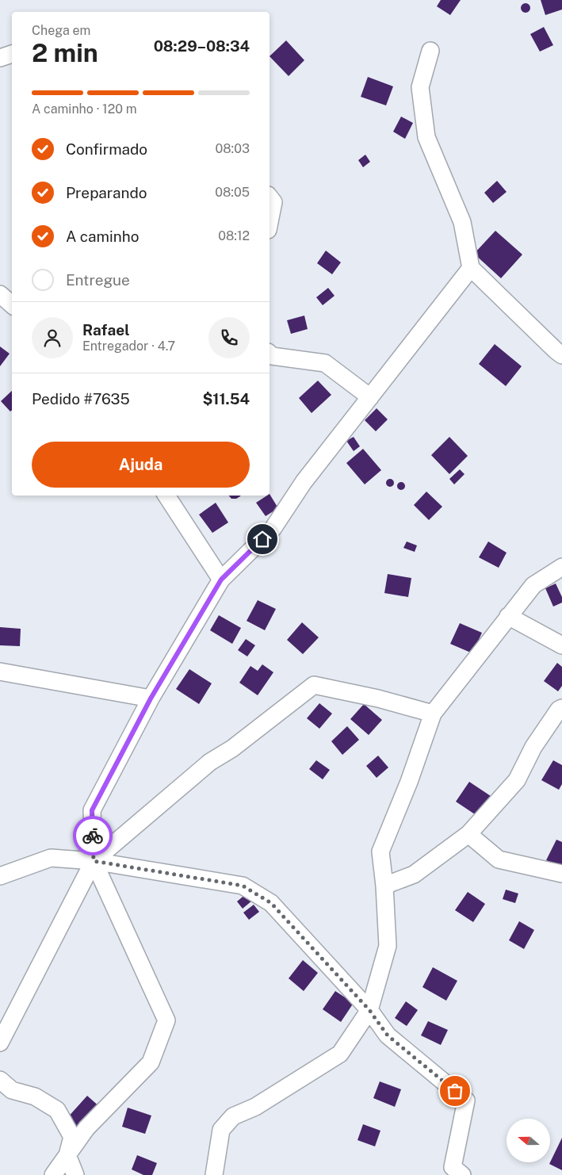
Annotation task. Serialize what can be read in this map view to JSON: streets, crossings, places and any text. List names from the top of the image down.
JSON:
{
  "north": "left",
  "page": {
    "heading": ["2 min", "Chega em", "08:29–08:34"],
    "panel": [
      "Rafael",
      "Entregador · 4.7",
      "Pedido #7635",
      "$11.54"
    ],
    "bar": "A caminho · 120 m",
    "list": [
      ["Confirmado", "08:03"],
      ["Preparando", "08:05"],
      ["A caminho", "08:12"],
      "Entregue"
    ],
    "buttons": "Ajuda"
  }
}
